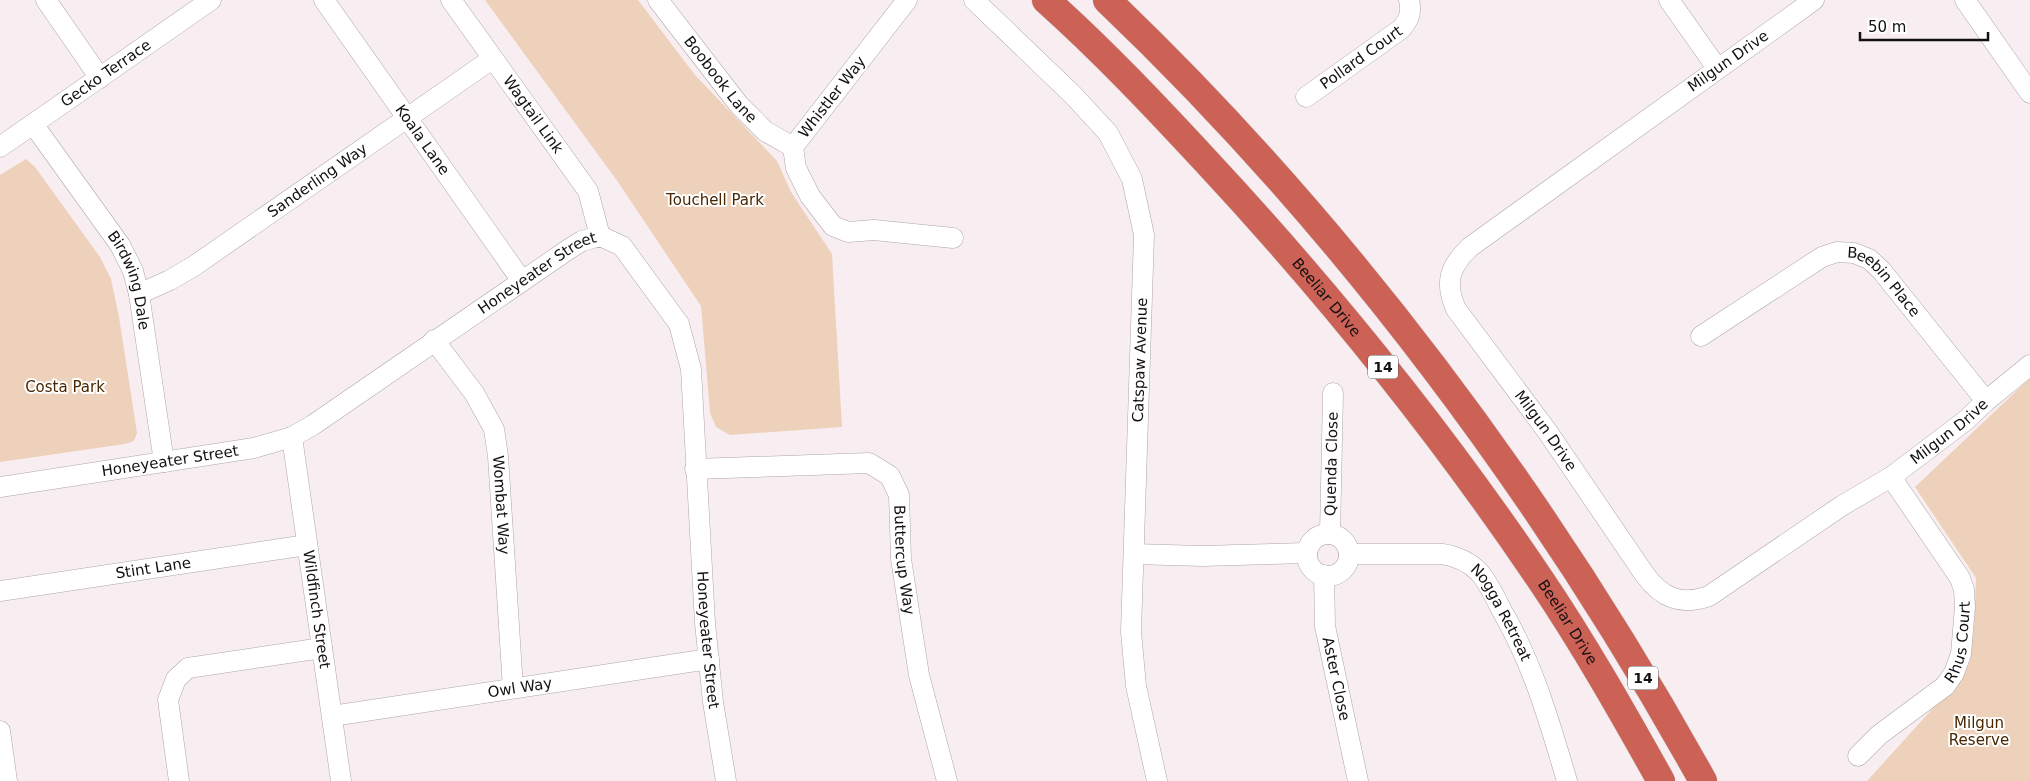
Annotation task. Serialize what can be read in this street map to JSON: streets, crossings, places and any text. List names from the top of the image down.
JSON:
{
  "streets": {
    "highway": ["Beeliar Drive", "14"],
    "street": [
      "Pollard Court",
      "Milgun Drive",
      "Gecko Terrace",
      "Boobook Lane",
      "Whistler Way",
      "Wagtail Link",
      "Koala Lane",
      "Sanderling Way",
      "Honeyeater Street",
      "Birdwing Dale",
      "Beebin Place",
      "Catspaw Avenue",
      "Quenda Close",
      "Wombat Way",
      "Buttercup Way",
      "Stint Lane",
      "Wildfinch Street",
      "Nogga Retreat",
      "Rhus Court",
      "Aster Close",
      "Owl Way"
    ]
  },
  "crossings": [
    ["Milgun Drive", "Beebin Place"],
    ["Milgun Drive", "Rhus Court"],
    ["Gecko Terrace", "Birdwing Dale"],
    ["Boobook Lane", "Whistler Way"],
    ["Wagtail Link", "Sanderling Way"],
    ["Wagtail Link", "Honeyeater Street"],
    ["Koala Lane", "Sanderling Way"],
    ["Koala Lane", "Honeyeater Street"],
    ["Sanderling Way", "Birdwing Dale"],
    ["Honeyeater Street", "Birdwing Dale"],
    ["Honeyeater Street", "Wombat Way"],
    ["Honeyeater Street", "Buttercup Way"],
    ["Honeyeater Street", "Wildfinch Street"],
    ["Honeyeater Street", "Owl Way"],
    ["Quenda Close", "Nogga Retreat"],
    ["Quenda Close", "Aster Close"],
    ["Wombat Way", "Owl Way"],
    ["Stint Lane", "Wildfinch Street"],
    ["Wildfinch Street", "Owl Way"],
    ["Nogga Retreat", "Aster Close"]
  ],
  "parks": ["Touchell Park", "Costa Park", "Milgun Reserve"],
  "scale_bar": "50 m"
}
